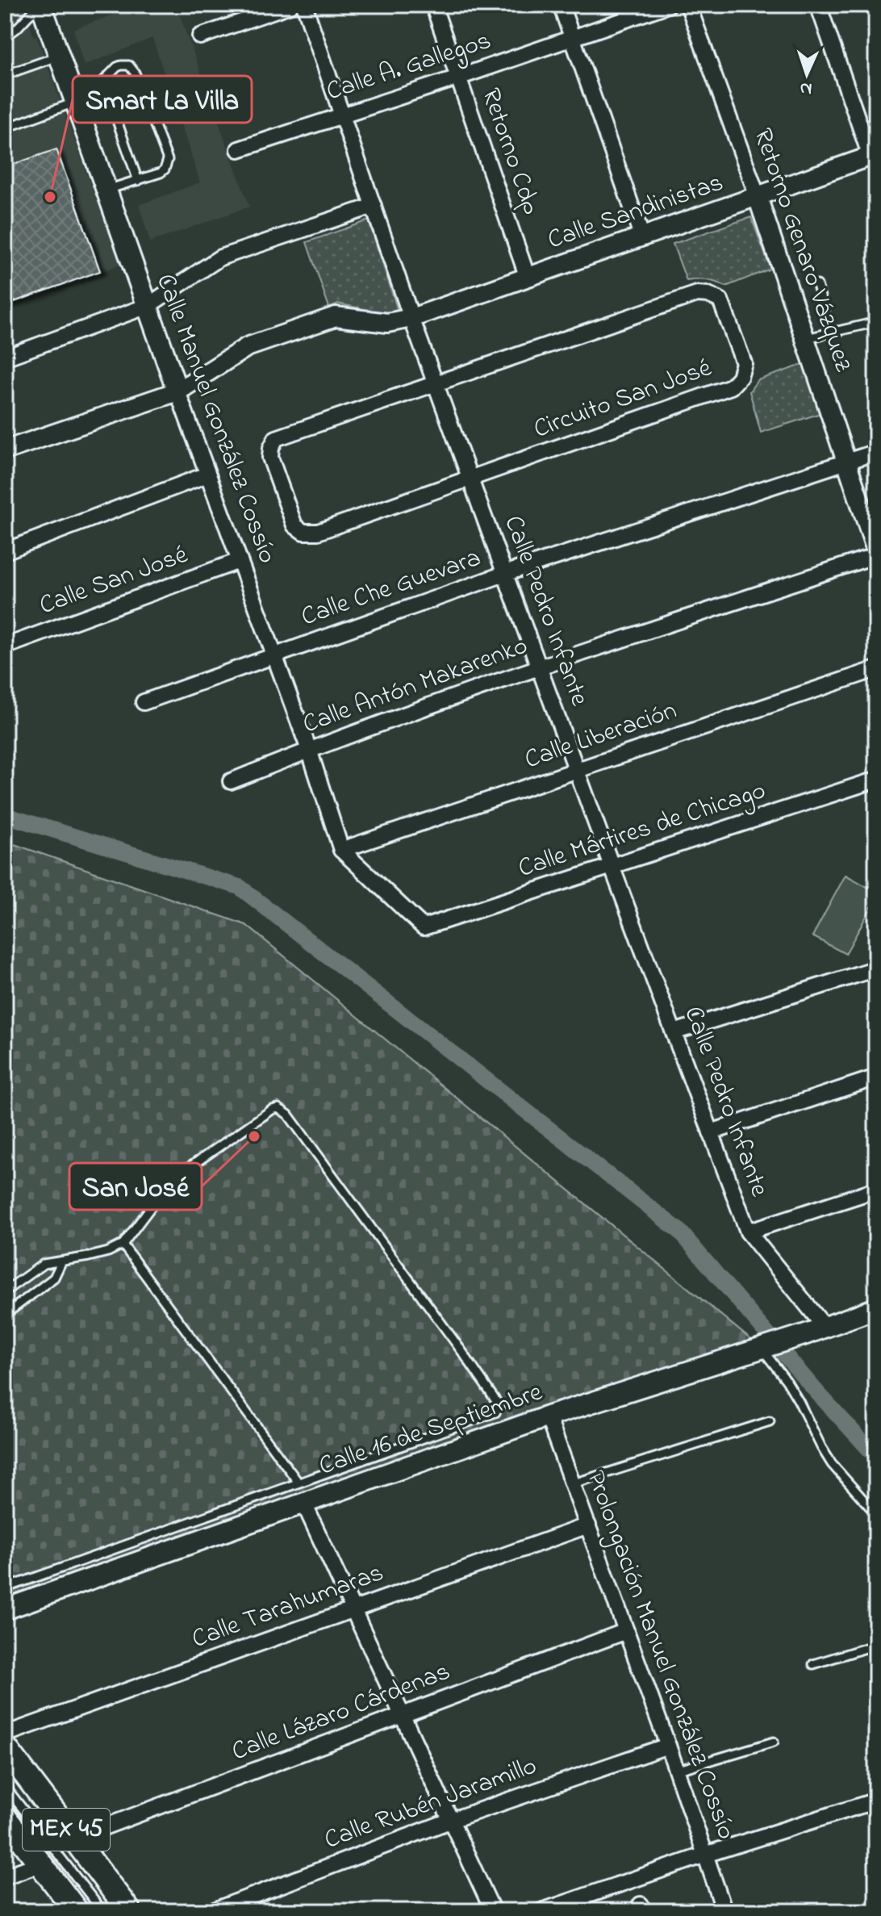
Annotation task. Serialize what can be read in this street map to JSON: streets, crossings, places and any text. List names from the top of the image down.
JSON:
{
  "streets": {
    "main road": ["Calle Manuel González Cossío", "Calle 16 de Septiembre", "MEX 45"],
    "street": [
      "Calle A. Gallegos",
      "Retorno Cdp",
      "Calle Sandinistas",
      "Retorno Genaro Vázquez",
      "Circuito San José",
      "Calle San José",
      "Calle Che Guevara",
      "Calle Pedro Infante",
      "Calle Antón Makarenko",
      "Calle Liberación",
      "Calle Mártires de Chicago",
      "Calle Tarahumaras",
      "Prolongación Manuel González Cossío",
      "Calle Lázaro Cárdenas",
      "Calle Rubén Jaramillo"
    ]
  },
  "crossings": [
    ["Calle A. Gallegos", "Retorno Cdp"],
    ["Calle A. Gallegos", "Calle Pedro Infante"],
    ["Retorno Cdp", "Calle Sandinistas"],
    ["Calle Sandinistas", "Retorno Genaro Vázquez"],
    ["Calle Sandinistas", "Calle Manuel González Cossío"],
    ["Calle Sandinistas", "Calle Pedro Infante"],
    ["Retorno Genaro Vázquez", "Calle Che Guevara"],
    ["Circuito San José", "Calle Pedro Infante"],
    ["Calle Manuel González Cossío", "Calle San José"],
    ["Calle Manuel González Cossío", "Calle Che Guevara"],
    ["Calle Manuel González Cossío", "Calle Antón Makarenko"],
    ["Calle Manuel González Cossío", "Calle Liberación"],
    ["Calle Manuel González Cossío", "Calle Mártires de Chicago"],
    ["Calle Che Guevara", "Calle Pedro Infante"],
    ["Calle Pedro Infante", "Calle Antón Makarenko"],
    ["Calle Pedro Infante", "Calle Liberación"],
    ["Calle Pedro Infante", "Calle Mártires de Chicago"],
    ["Calle Pedro Infante", "Calle 16 de Septiembre"],
    ["Calle Liberación", "Calle Mártires de Chicago"],
    ["Calle 16 de Septiembre", "Prolongación Manuel González Cossío"],
    ["Calle Tarahumaras", "Prolongación Manuel González Cossío"],
    ["Prolongación Manuel González Cossío", "Calle Lázaro Cárdenas"],
    ["Prolongación Manuel González Cossío", "Calle Rubén Jaramillo"],
    ["Calle Lázaro Cárdenas", "MEX 45"]
  ],
  "places": ["Smart La Villa", "San José"],
  "north": "bottom"
}
